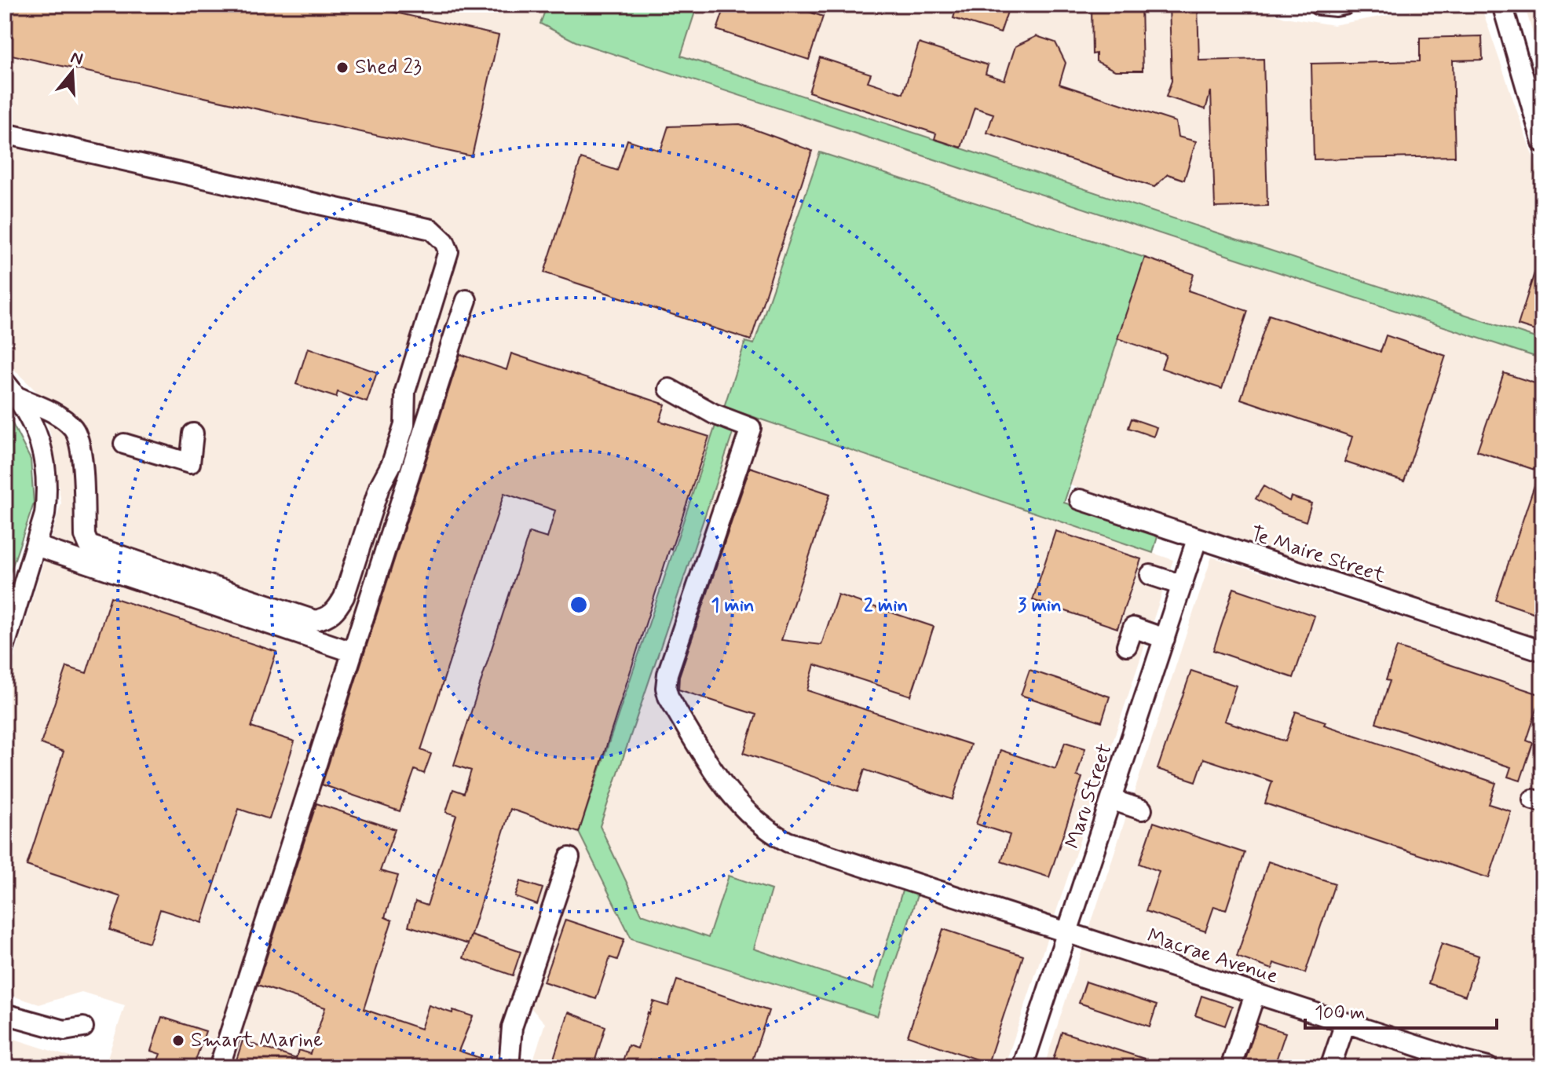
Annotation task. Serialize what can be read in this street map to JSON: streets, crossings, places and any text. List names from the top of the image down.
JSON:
{
  "streets": {
    "street": ["Te Maire Street", "Maru Street", "Macrae Avenue"]
  },
  "crossings": [
    ["Te Maire Street", "Maru Street"],
    ["Maru Street", "Macrae Avenue"]
  ],
  "places": ["Shed 23", "Smart Marine"],
  "scale_bar": "100 m",
  "north": "top",
  "rings": ["1 min", "2 min", "3 min"]
}
